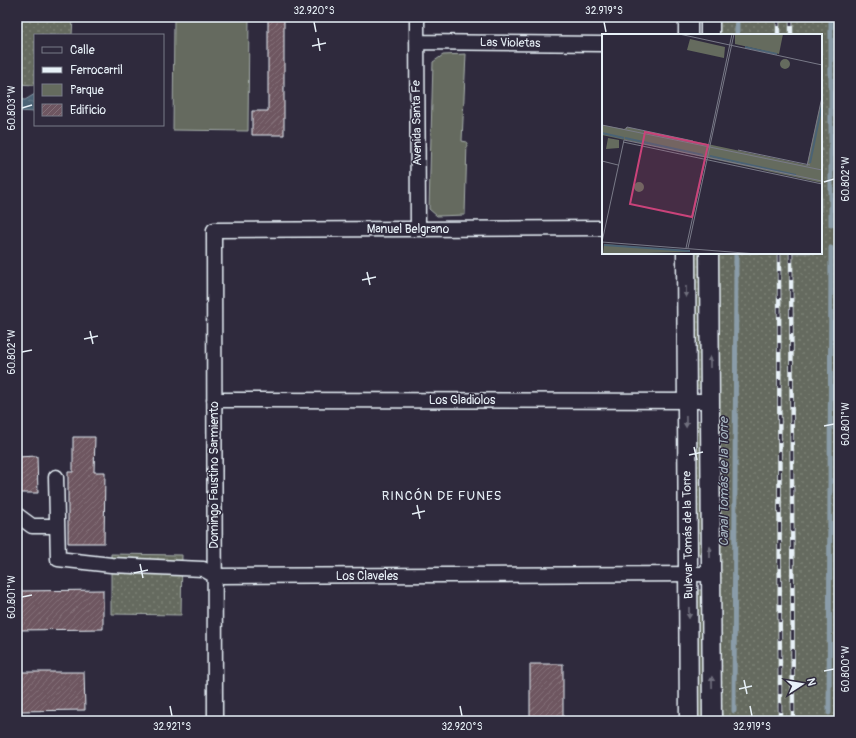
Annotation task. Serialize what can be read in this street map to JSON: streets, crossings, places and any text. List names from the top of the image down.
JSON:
{
  "streets": {
    "street": [
      "Las Violetas",
      "Avenida Santa Fe",
      "Manuel Belgrano",
      "Los Gladiolos",
      "Domingo Faustino Sarmiento",
      "Bulevar Tomás de la Torre",
      "Los Claveles"
    ]
  },
  "crossings": [
    ["Las Violetas", "Avenida Santa Fe"],
    ["Avenida Santa Fe", "Manuel Belgrano"],
    ["Manuel Belgrano", "Domingo Faustino Sarmiento"],
    ["Los Gladiolos", "Domingo Faustino Sarmiento"],
    ["Los Gladiolos", "Bulevar Tomás de la Torre"],
    ["Domingo Faustino Sarmiento", "Los Claveles"],
    ["Bulevar Tomás de la Torre", "Los Claveles"]
  ],
  "districts": ["RINCÓN DE FUNES"],
  "water": ["Canal Tomás de la Torre"],
  "legend": [
    "Calle",
    "Ferrocarril",
    "Parque",
    "Edificio"
  ],
  "north": "right",
  "coordinates": [
    "32.920°S",
    "32.919°S",
    "60.803°W",
    "60.802°W",
    "60.801°W",
    "60.800°W",
    "32.921°S"
  ]
}
